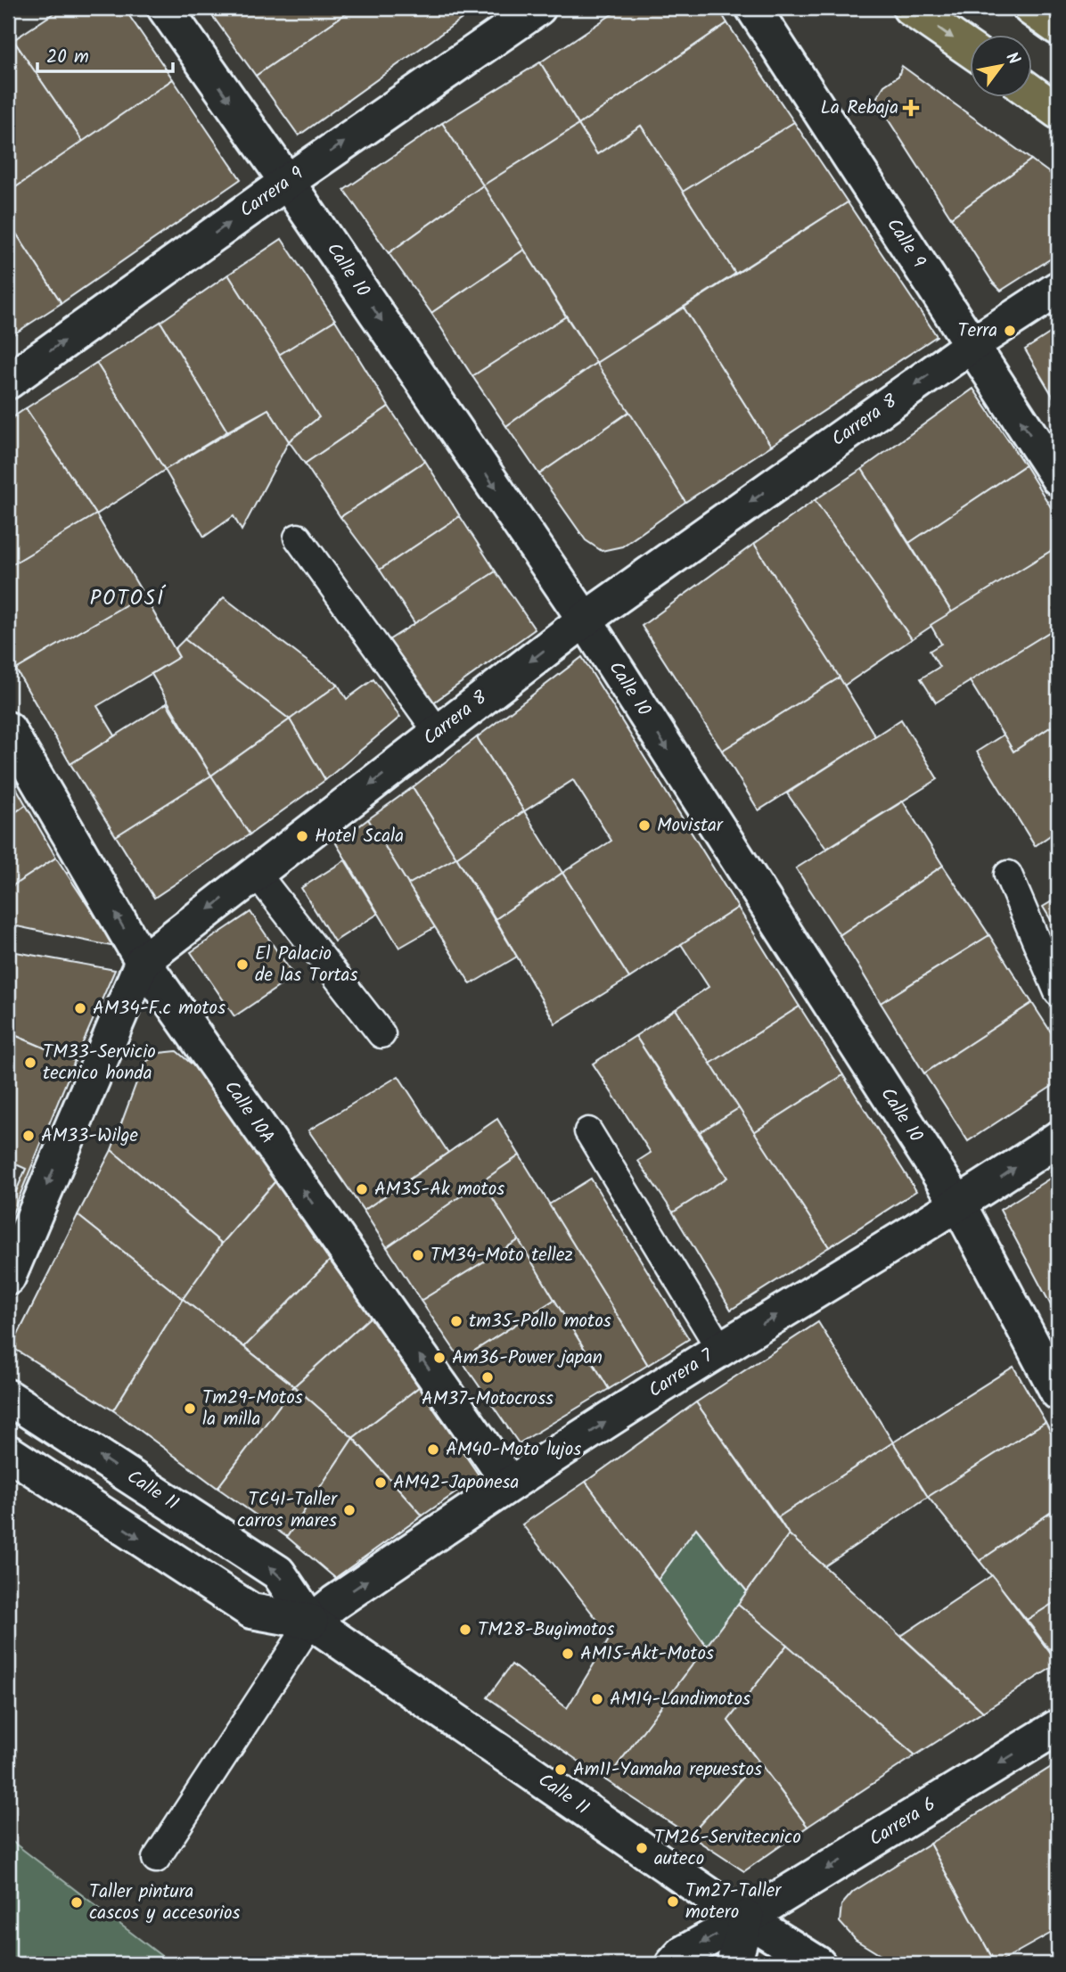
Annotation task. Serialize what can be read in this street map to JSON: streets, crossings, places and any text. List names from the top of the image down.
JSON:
{
  "streets": {
    "street": [
      "Carrera 9",
      "Calle 9",
      "Calle 10",
      "Carrera 8",
      "Calle 10A",
      "Carrera 7",
      "Calle 11",
      "Carrera 6"
    ]
  },
  "crossings": [
    ["Carrera 9", "Calle 10"],
    ["Calle 9", "Carrera 8"],
    ["Calle 10", "Carrera 8"],
    ["Calle 10", "Carrera 7"],
    ["Carrera 8", "Calle 10A"],
    ["Calle 10A", "Carrera 7"],
    ["Carrera 7", "Calle 11"],
    ["Calle 11", "Carrera 6"]
  ],
  "one_way": [
    "Carrera 9",
    "Calle 10",
    "Carrera 8",
    "Calle 10A",
    "Carrera 7",
    "Carrera 6"
  ],
  "districts": ["POTOSÍ"],
  "places": {
    "health": ["La Rebaja"],
    "other": [
      "Terra",
      "Movistar",
      "Hotel Scala",
      "El Palacio de las Tortas",
      "AM34-F.c motos",
      "TM33-Servicio tecnico honda",
      "AM33-Wilge",
      "AM35-Ak motos",
      "TM34-Moto tellez",
      "tm35-Pollo motos",
      "Am36-Power japan",
      "AM37-Motocross",
      "Tm29-Motos la milla",
      "AM40-Moto lujos",
      "AM42-Japonesa",
      "TC41-Taller carros mares",
      "TM28-Bugimotos",
      "AM15-Akt-Motos",
      "AM14-Landimotos",
      "Am11-Yamaha repuestos",
      "TM26-Servitecnico auteco",
      "Tm27-Taller motero",
      "Taller pintura cascos y accesorios"
    ]
  },
  "scale_bar": "20 m",
  "north": "top right"
}
